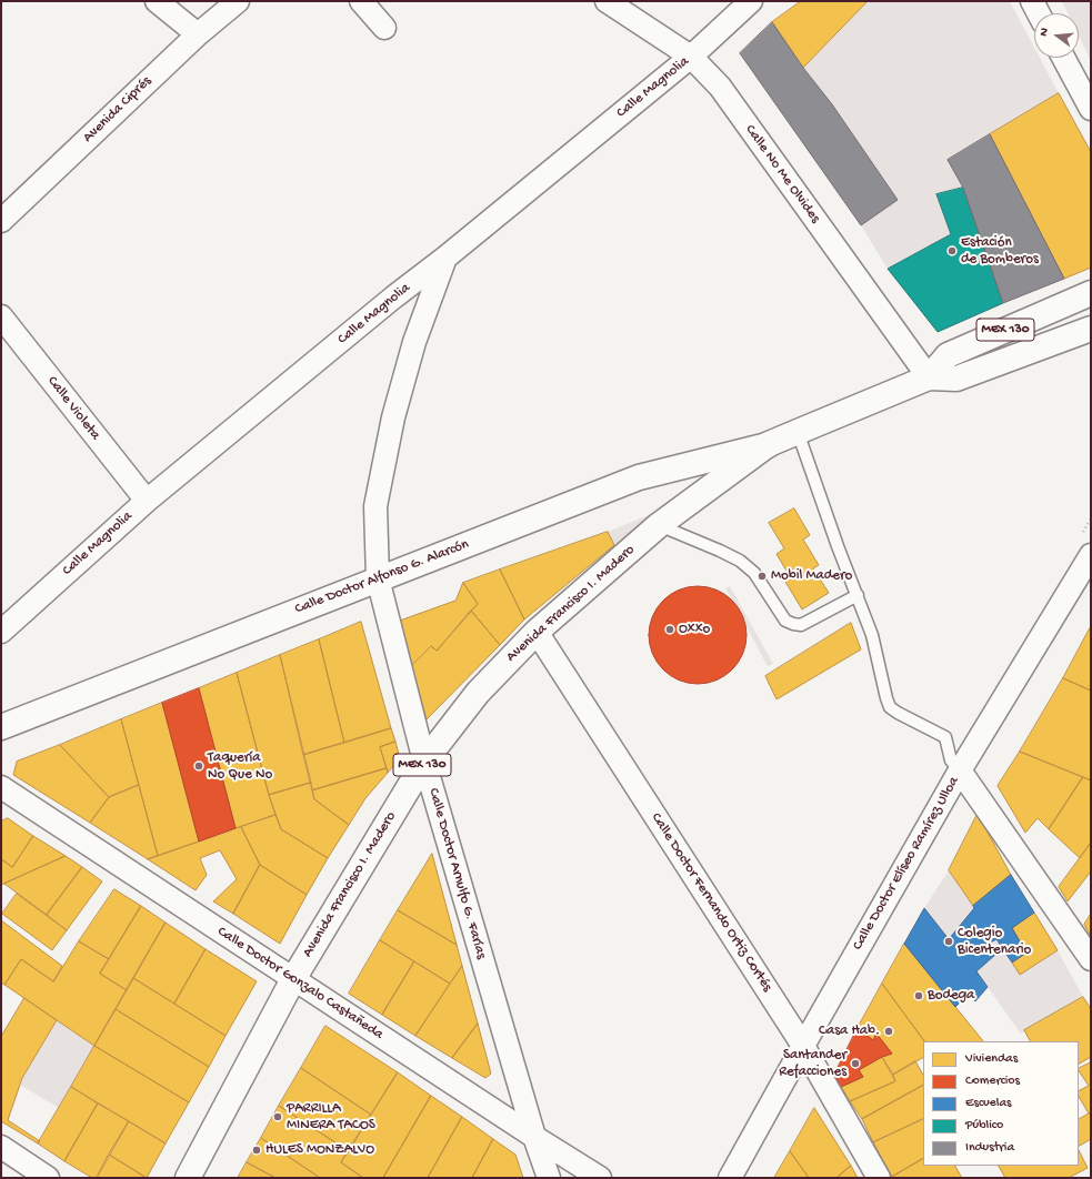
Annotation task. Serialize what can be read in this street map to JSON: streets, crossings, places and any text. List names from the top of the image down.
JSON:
{
  "streets": {
    "main road": ["MEX 130", "Calle Doctor Alfonso G. Alarcón", "Avenida Francisco I. Madero"],
    "street": [
      "Calle Magnolia",
      "Avenida Ciprés",
      "Calle No Me Olvides",
      "Calle Violeta",
      "Calle Doctor Elíseo Ramírez Ulloa",
      "Calle Doctor Arnulfo G. Farías",
      "Calle Doctor Fernando Ortiz Cortés",
      "Calle Doctor Gonzalo Castañeda"
    ]
  },
  "crossings": [
    ["Calle Magnolia", "Calle No Me Olvides"],
    ["Calle Magnolia", "Calle Violeta"],
    ["Calle Magnolia", "Calle Doctor Arnulfo G. Farías"],
    ["Calle No Me Olvides", "Avenida Francisco I. Madero"],
    ["Calle Doctor Alfonso G. Alarcón", "Avenida Francisco I. Madero"],
    ["Calle Doctor Alfonso G. Alarcón", "Calle Doctor Arnulfo G. Farías"],
    ["Avenida Francisco I. Madero", "Calle Doctor Arnulfo G. Farías"],
    ["Avenida Francisco I. Madero", "Calle Doctor Fernando Ortiz Cortés"],
    ["Avenida Francisco I. Madero", "Calle Doctor Gonzalo Castañeda"],
    ["Calle Doctor Elíseo Ramírez Ulloa", "Calle Doctor Fernando Ortiz Cortés"],
    ["Calle Doctor Arnulfo G. Farías", "Calle Doctor Gonzalo Castañeda"]
  ],
  "places": [
    "Estación de Bomberos",
    "Mobil Madero",
    "Oxxo",
    "Taquería No Que No",
    "Colegio Bicentenario",
    "Bodega",
    "Casa Hab.",
    "Santander Refacciones",
    "PARRILLA MINERA TACOS",
    "HULES MONZALVO"
  ],
  "legend": [
    "Viviendas",
    "Comercios",
    "Escuelas",
    "Público",
    "Industria"
  ],
  "north": "left"
}
